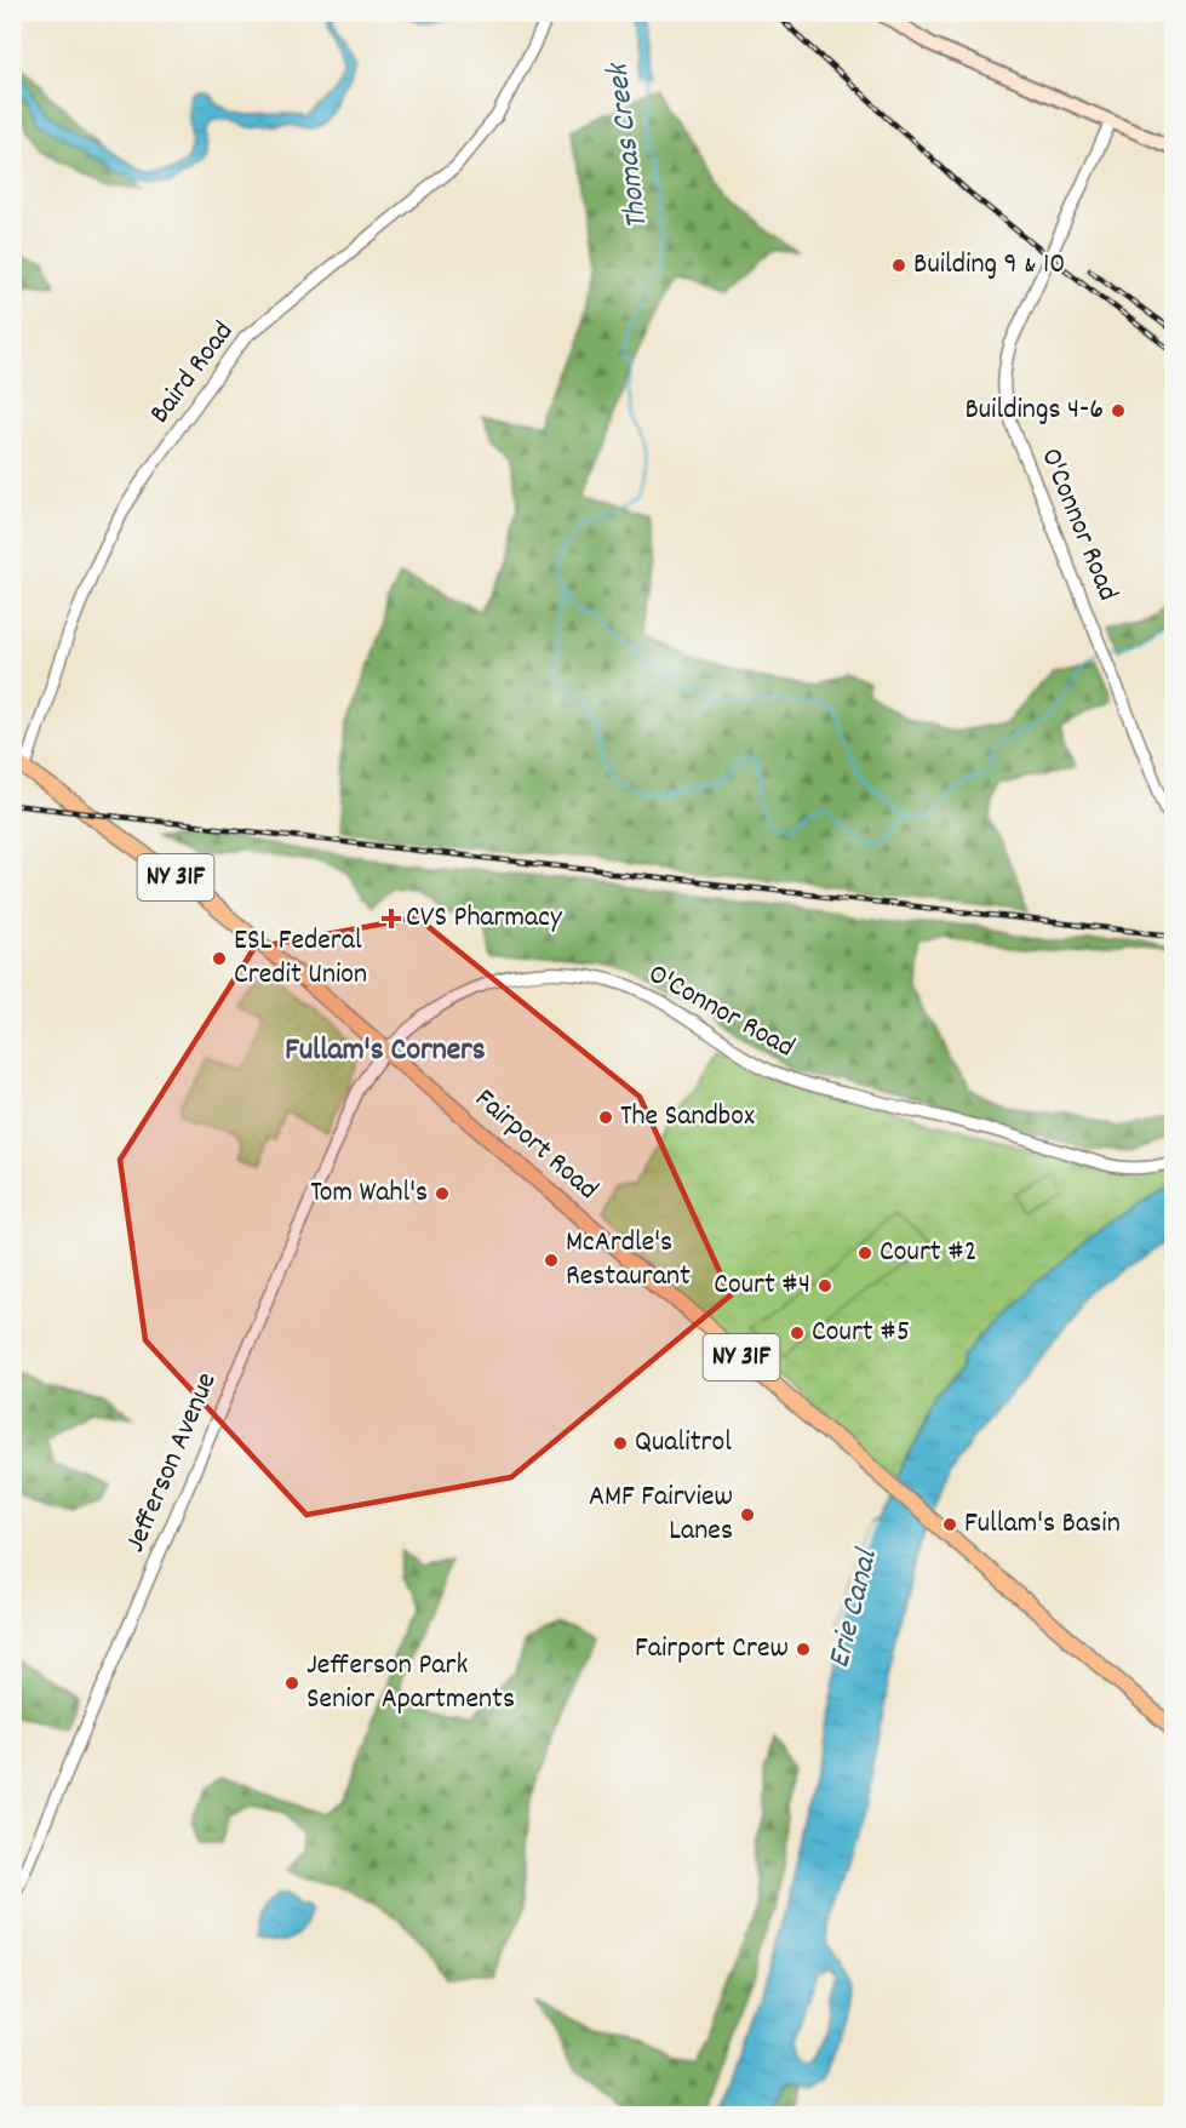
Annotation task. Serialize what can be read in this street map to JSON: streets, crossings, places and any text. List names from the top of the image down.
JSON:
{
  "streets": {
    "main road": ["NY 31F", "Fairport Road"],
    "street": ["Baird Road", "O'Connor Road", "Jefferson Avenue"]
  },
  "crossings": [
    ["Baird Road", "Fairport Road"],
    ["O'Connor Road", "Fairport Road"],
    ["O'Connor Road", "Jefferson Avenue"],
    ["Fairport Road", "Jefferson Avenue"]
  ],
  "districts": ["Fullam's Corners"],
  "water": ["Thomas Creek", "Erie Canal"],
  "places": {
    "other": [
      "Building 9 & 10",
      "Buildings 4-6",
      "ESL Federal Credit Union",
      "The Sandbox",
      "Tom Wahl's",
      "Court #2",
      "McArdle's Restaurant",
      "Court #4",
      "Court #5",
      "Qualitrol",
      "AMF Fairview Lanes",
      "Fullam's Basin",
      "Fairport Crew",
      "Jefferson Park Senior Apartments"
    ],
    "health": ["CVS Pharmacy"]
  }
}
